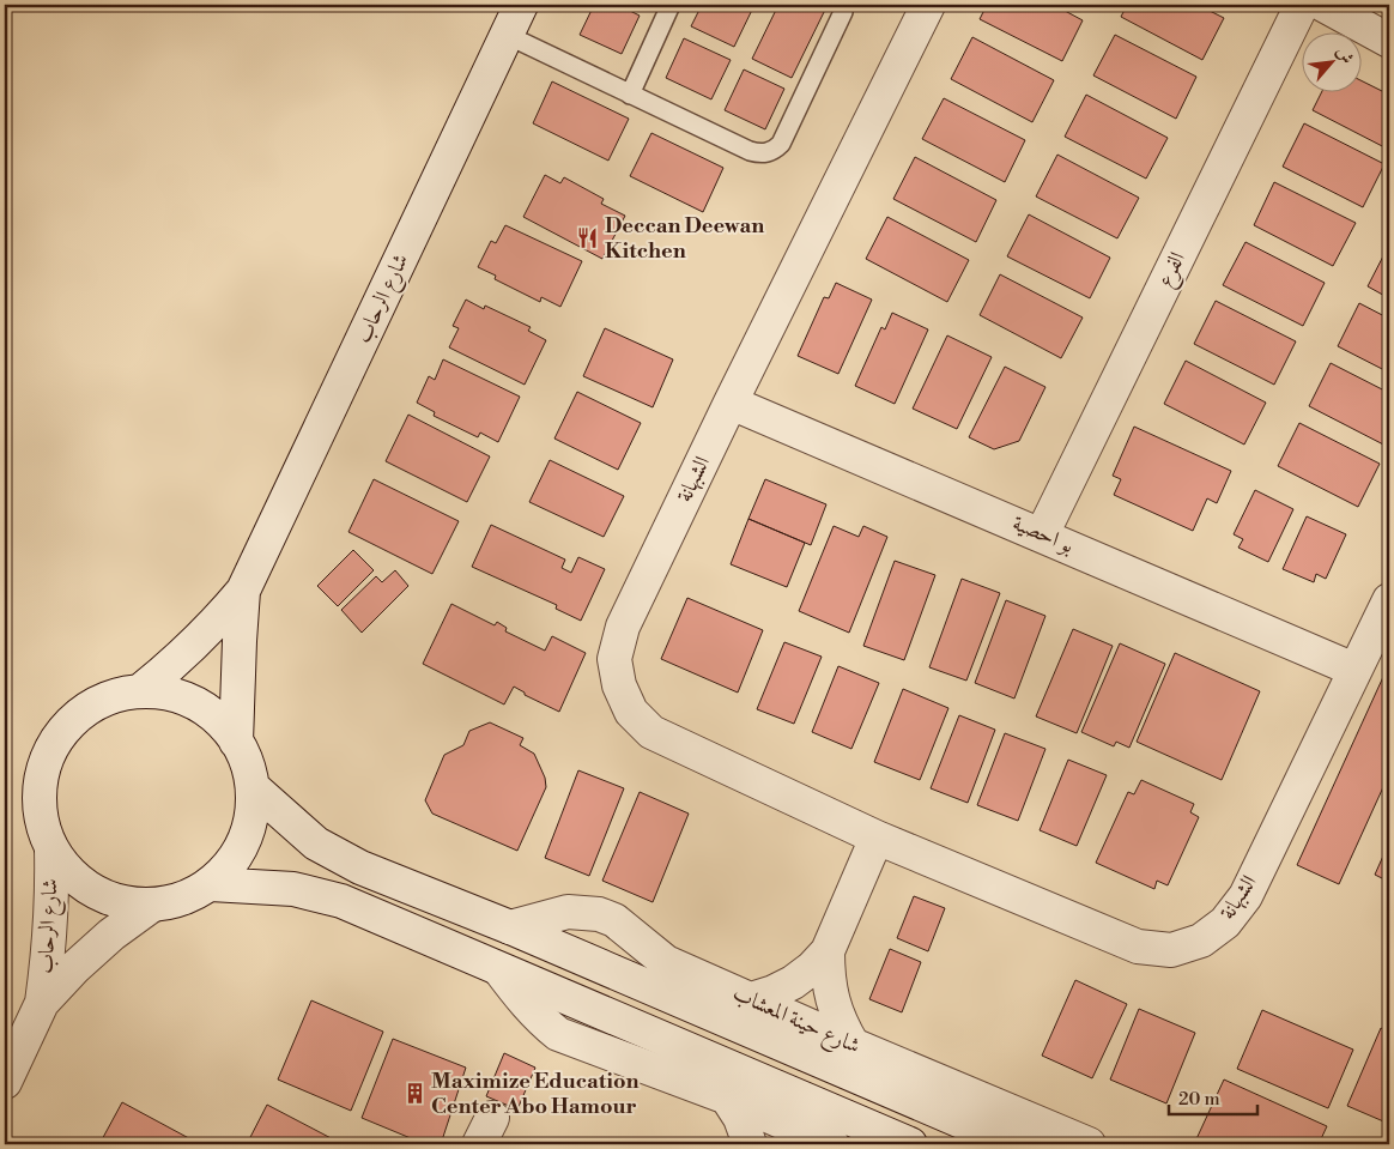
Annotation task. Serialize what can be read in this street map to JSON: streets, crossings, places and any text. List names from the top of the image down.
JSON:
{
  "streets": {
    "street": [
      "الفرع",
      "شارع الرحاب",
      "الشبهانة",
      "بو احصية",
      "شارع حينة المعشاب"
    ]
  },
  "crossings": [
    ["الفرع", "بو احصية"],
    ["شارع الرحاب", "شارع حينة المعشاب"],
    ["الشبهانة", "بو احصية"]
  ],
  "places": {
    "restaurant": ["Deccan Deewan Kitchen"],
    "building": ["Maximize Education Center Abo Hamour"]
  },
  "scale_bar": "20 m",
  "north": "top right"
}
